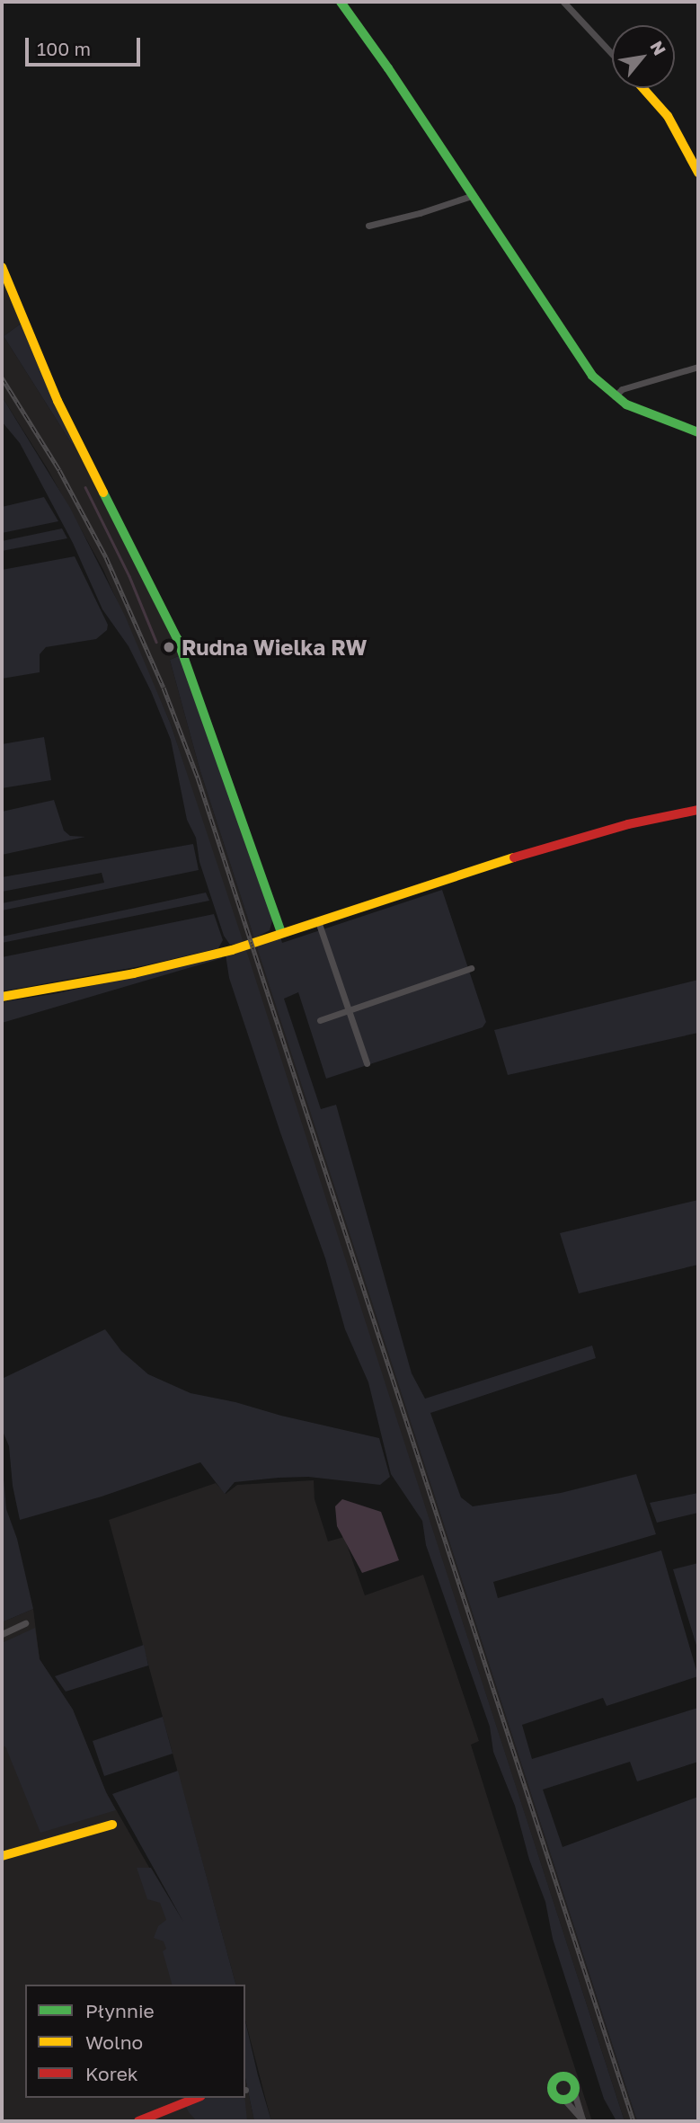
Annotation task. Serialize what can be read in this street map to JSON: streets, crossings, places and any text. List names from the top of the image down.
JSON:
{
  "places": ["Rudna Wielka RW"],
  "legend": ["Płynnie", "Wolno", "Korek"],
  "scale_bar": "100 m",
  "north": "top right"
}
